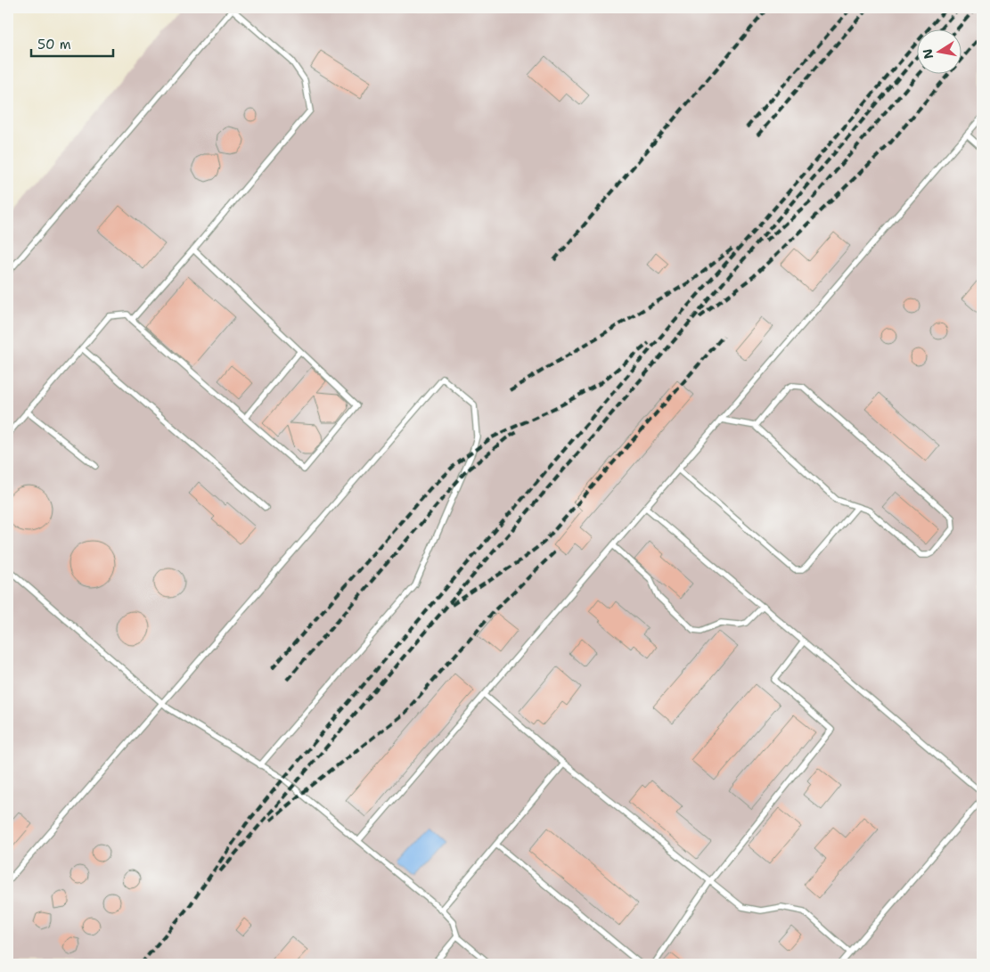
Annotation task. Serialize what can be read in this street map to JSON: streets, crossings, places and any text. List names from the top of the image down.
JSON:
{
  "scale_bar": "50 m",
  "north": "left"
}
